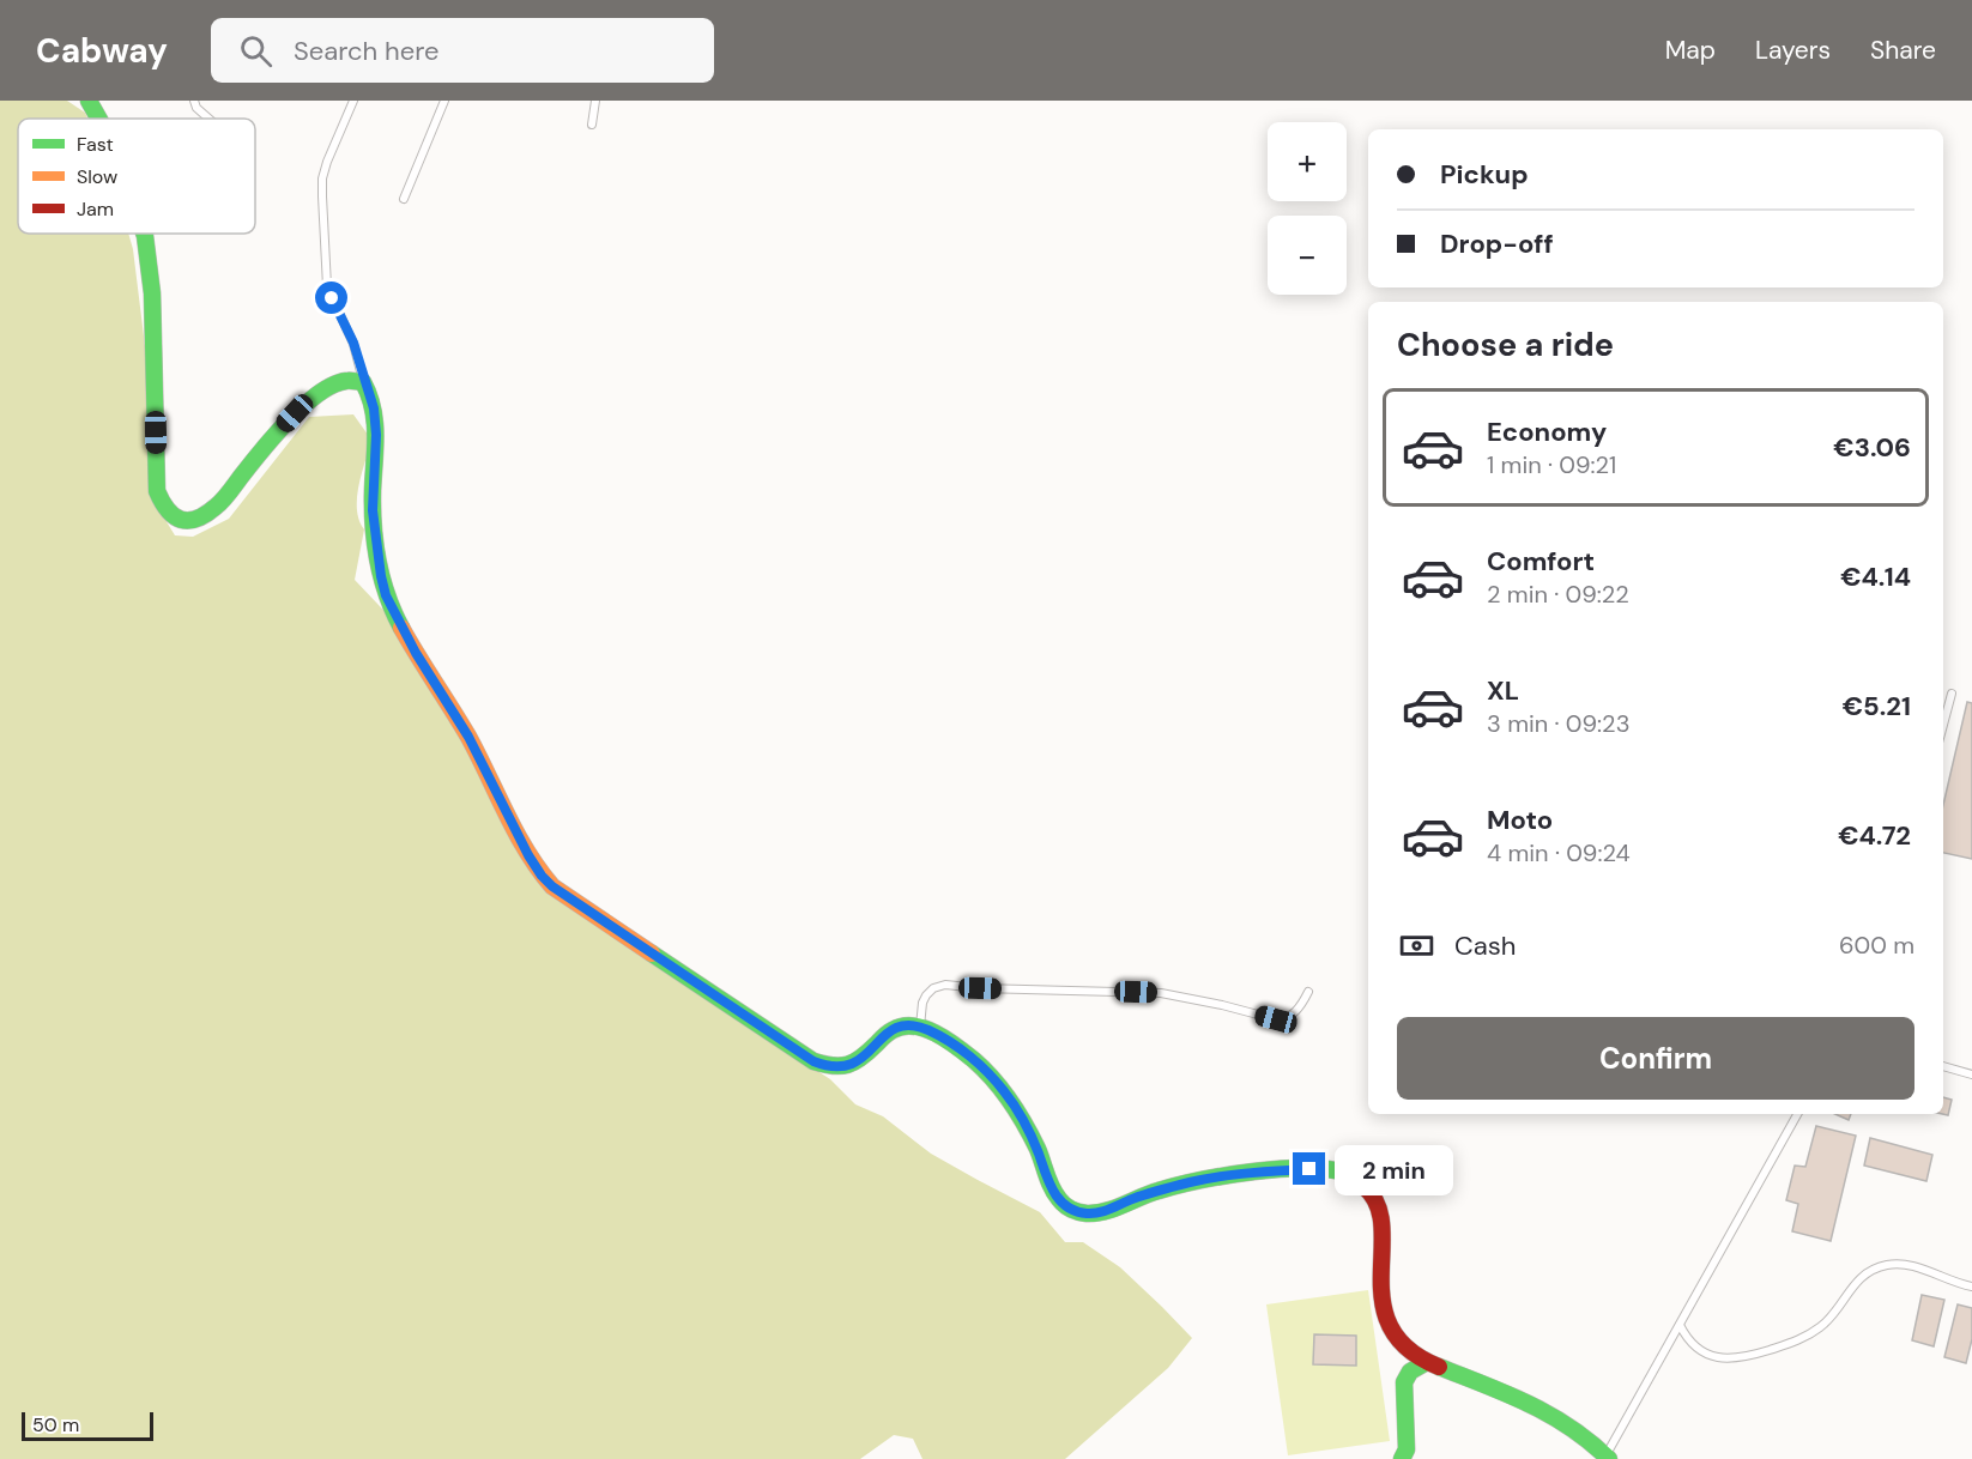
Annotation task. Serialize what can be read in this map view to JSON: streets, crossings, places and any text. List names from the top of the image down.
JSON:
{
  "legend": ["Fast", "Slow", "Jam"],
  "scale_bar": "50 m",
  "page": {
    "header": "Cabway",
    "search": "Search here",
    "nav": ["Map", "Layers", "Share"],
    "map_buttons": ["+", "−"],
    "banner": ["Pickup", "Drop-off"],
    "heading": "Choose a ride",
    "list": [
      {
        "name": "Economy",
        "note": "1 min · 09:21",
        "value": "€3.06"
      },
      {
        "name": "Comfort",
        "note": "2 min · 09:22",
        "value": "€4.14"
      },
      {
        "name": "XL",
        "note": "3 min · 09:23",
        "value": "€5.21"
      },
      {
        "name": "Moto",
        "note": "4 min · 09:24",
        "value": "€4.72"
      }
    ],
    "pay": ["Cash", "600 m"],
    "buttons": "Confirm",
    "bubble": "2 min",
    "scale": "50 m"
  }
}
